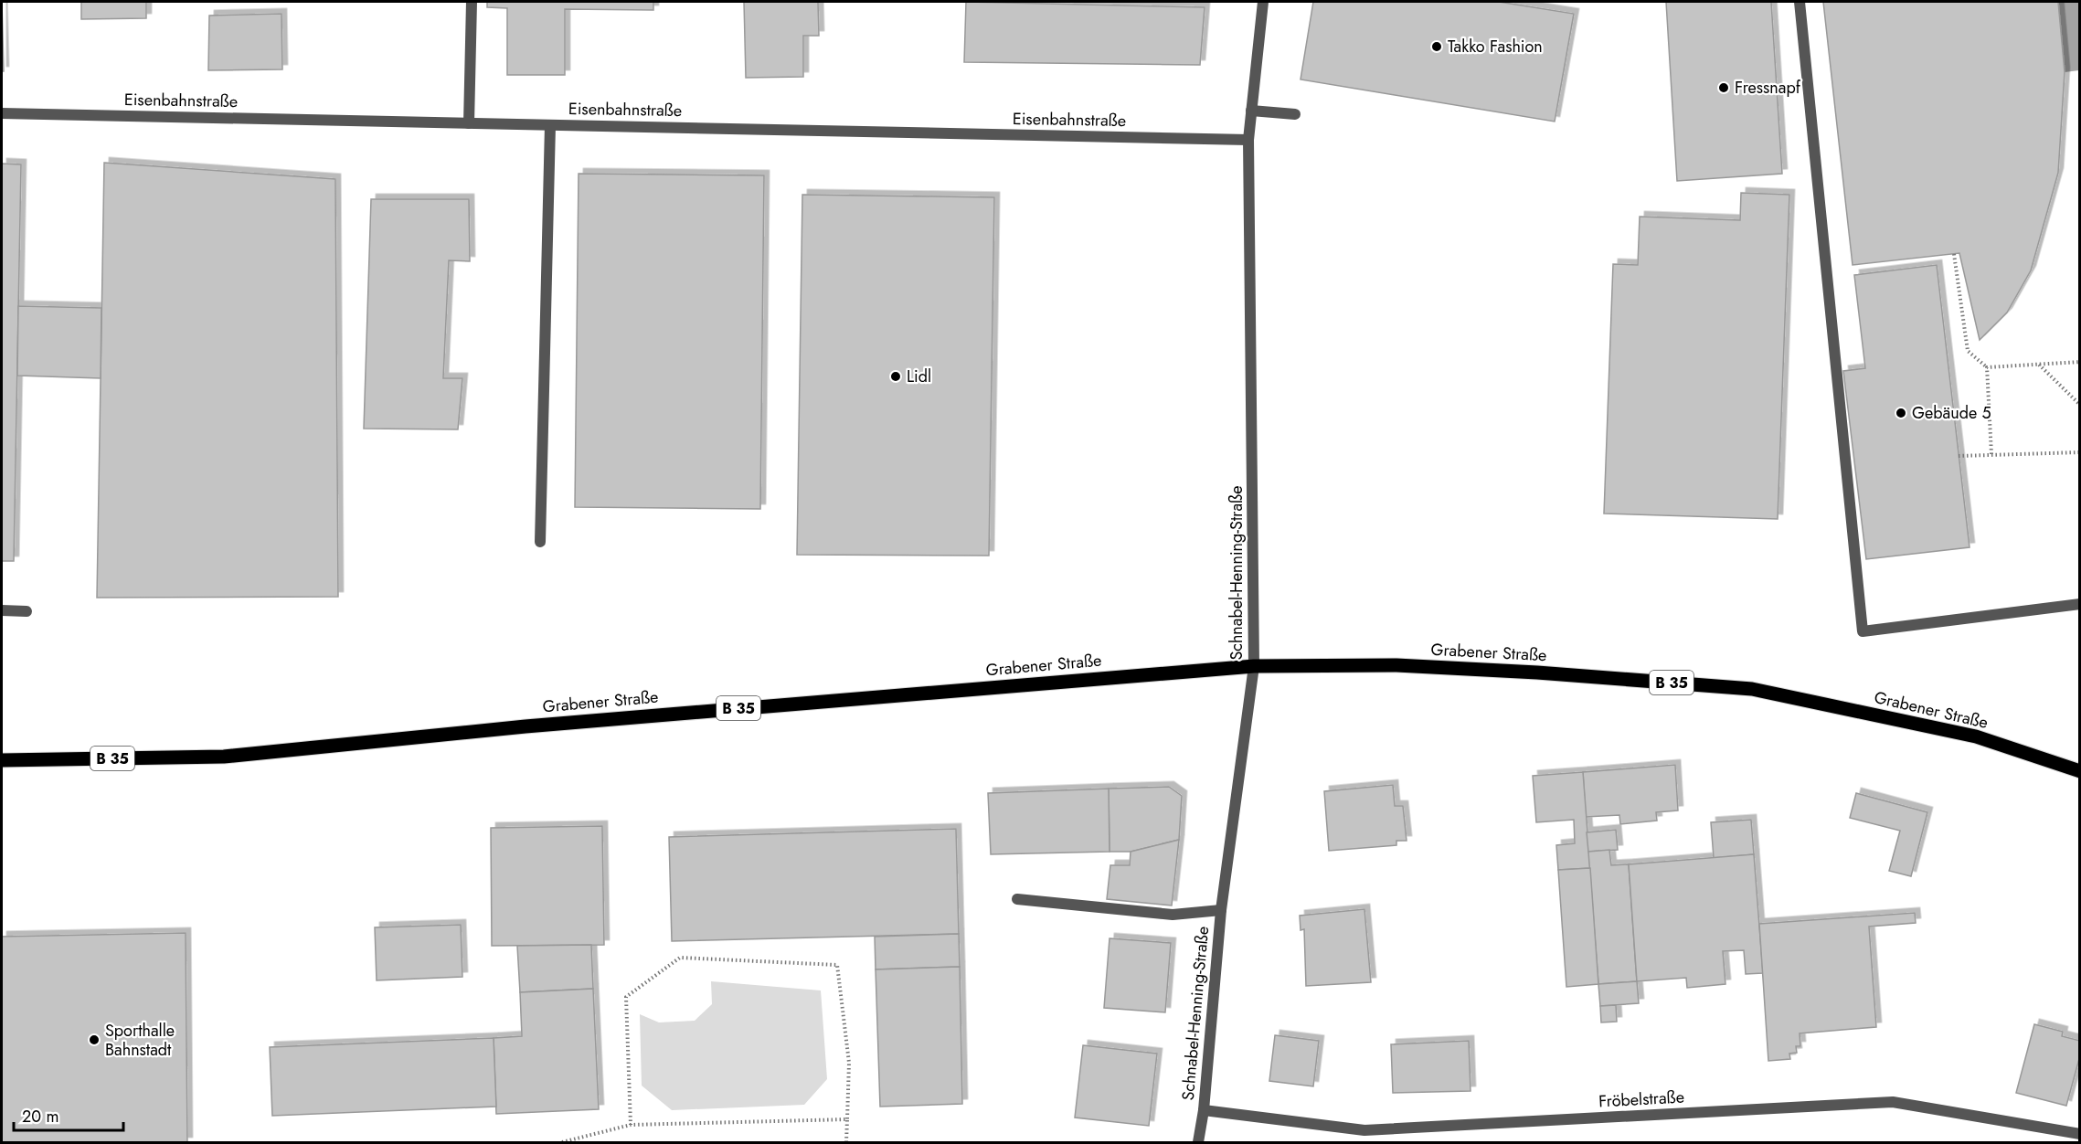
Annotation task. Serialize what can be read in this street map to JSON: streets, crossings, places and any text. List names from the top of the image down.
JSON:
{
  "streets": {
    "main road": ["Grabener Straße", "B 35"],
    "street": ["Eisenbahnstraße", "Schnabel-Henning-Straße", "Fröbelstraße"]
  },
  "crossings": [
    ["Eisenbahnstraße", "Schnabel-Henning-Straße"],
    ["Schnabel-Henning-Straße", "Grabener Straße"],
    ["Schnabel-Henning-Straße", "Fröbelstraße"]
  ],
  "places": [
    "Takko Fashion",
    "Fressnapf",
    "Lidl",
    "Gebäude 5",
    "Sporthalle Bahnstadt"
  ],
  "scale_bar": "20 m"
}
